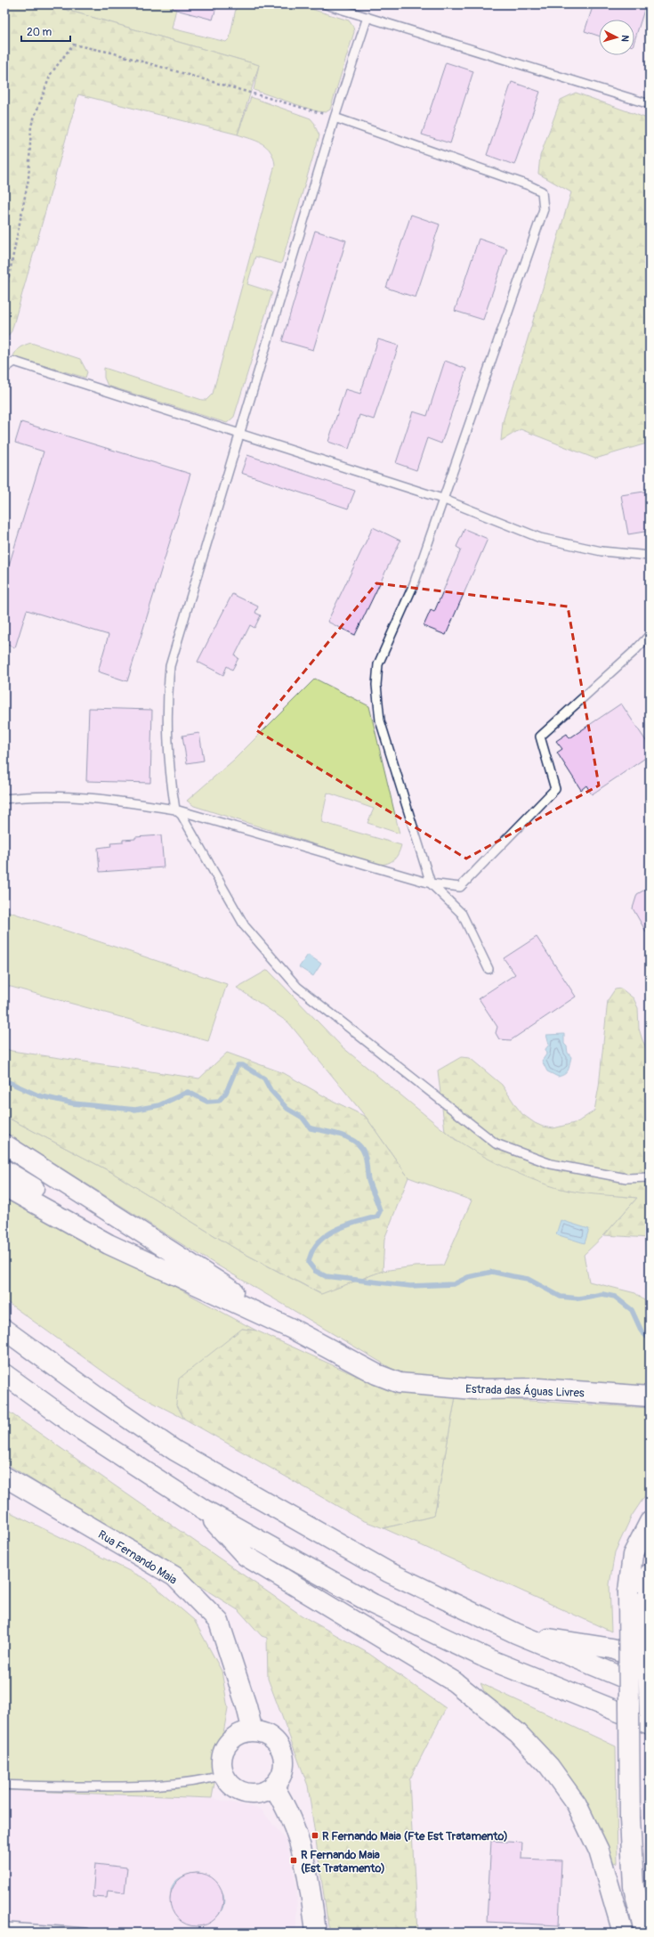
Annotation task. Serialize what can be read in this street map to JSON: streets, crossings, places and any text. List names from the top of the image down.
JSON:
{
  "streets": {
    "main road": ["Estrada das Águas Livres", "Rua Fernando Maia"]
  },
  "places": {
    "transit": ["R Fernando Maia (Fte Est Tratamento)", "R Fernando Maia (Est Tratamento)"]
  },
  "scale_bar": "20 m",
  "north": "right"
}
